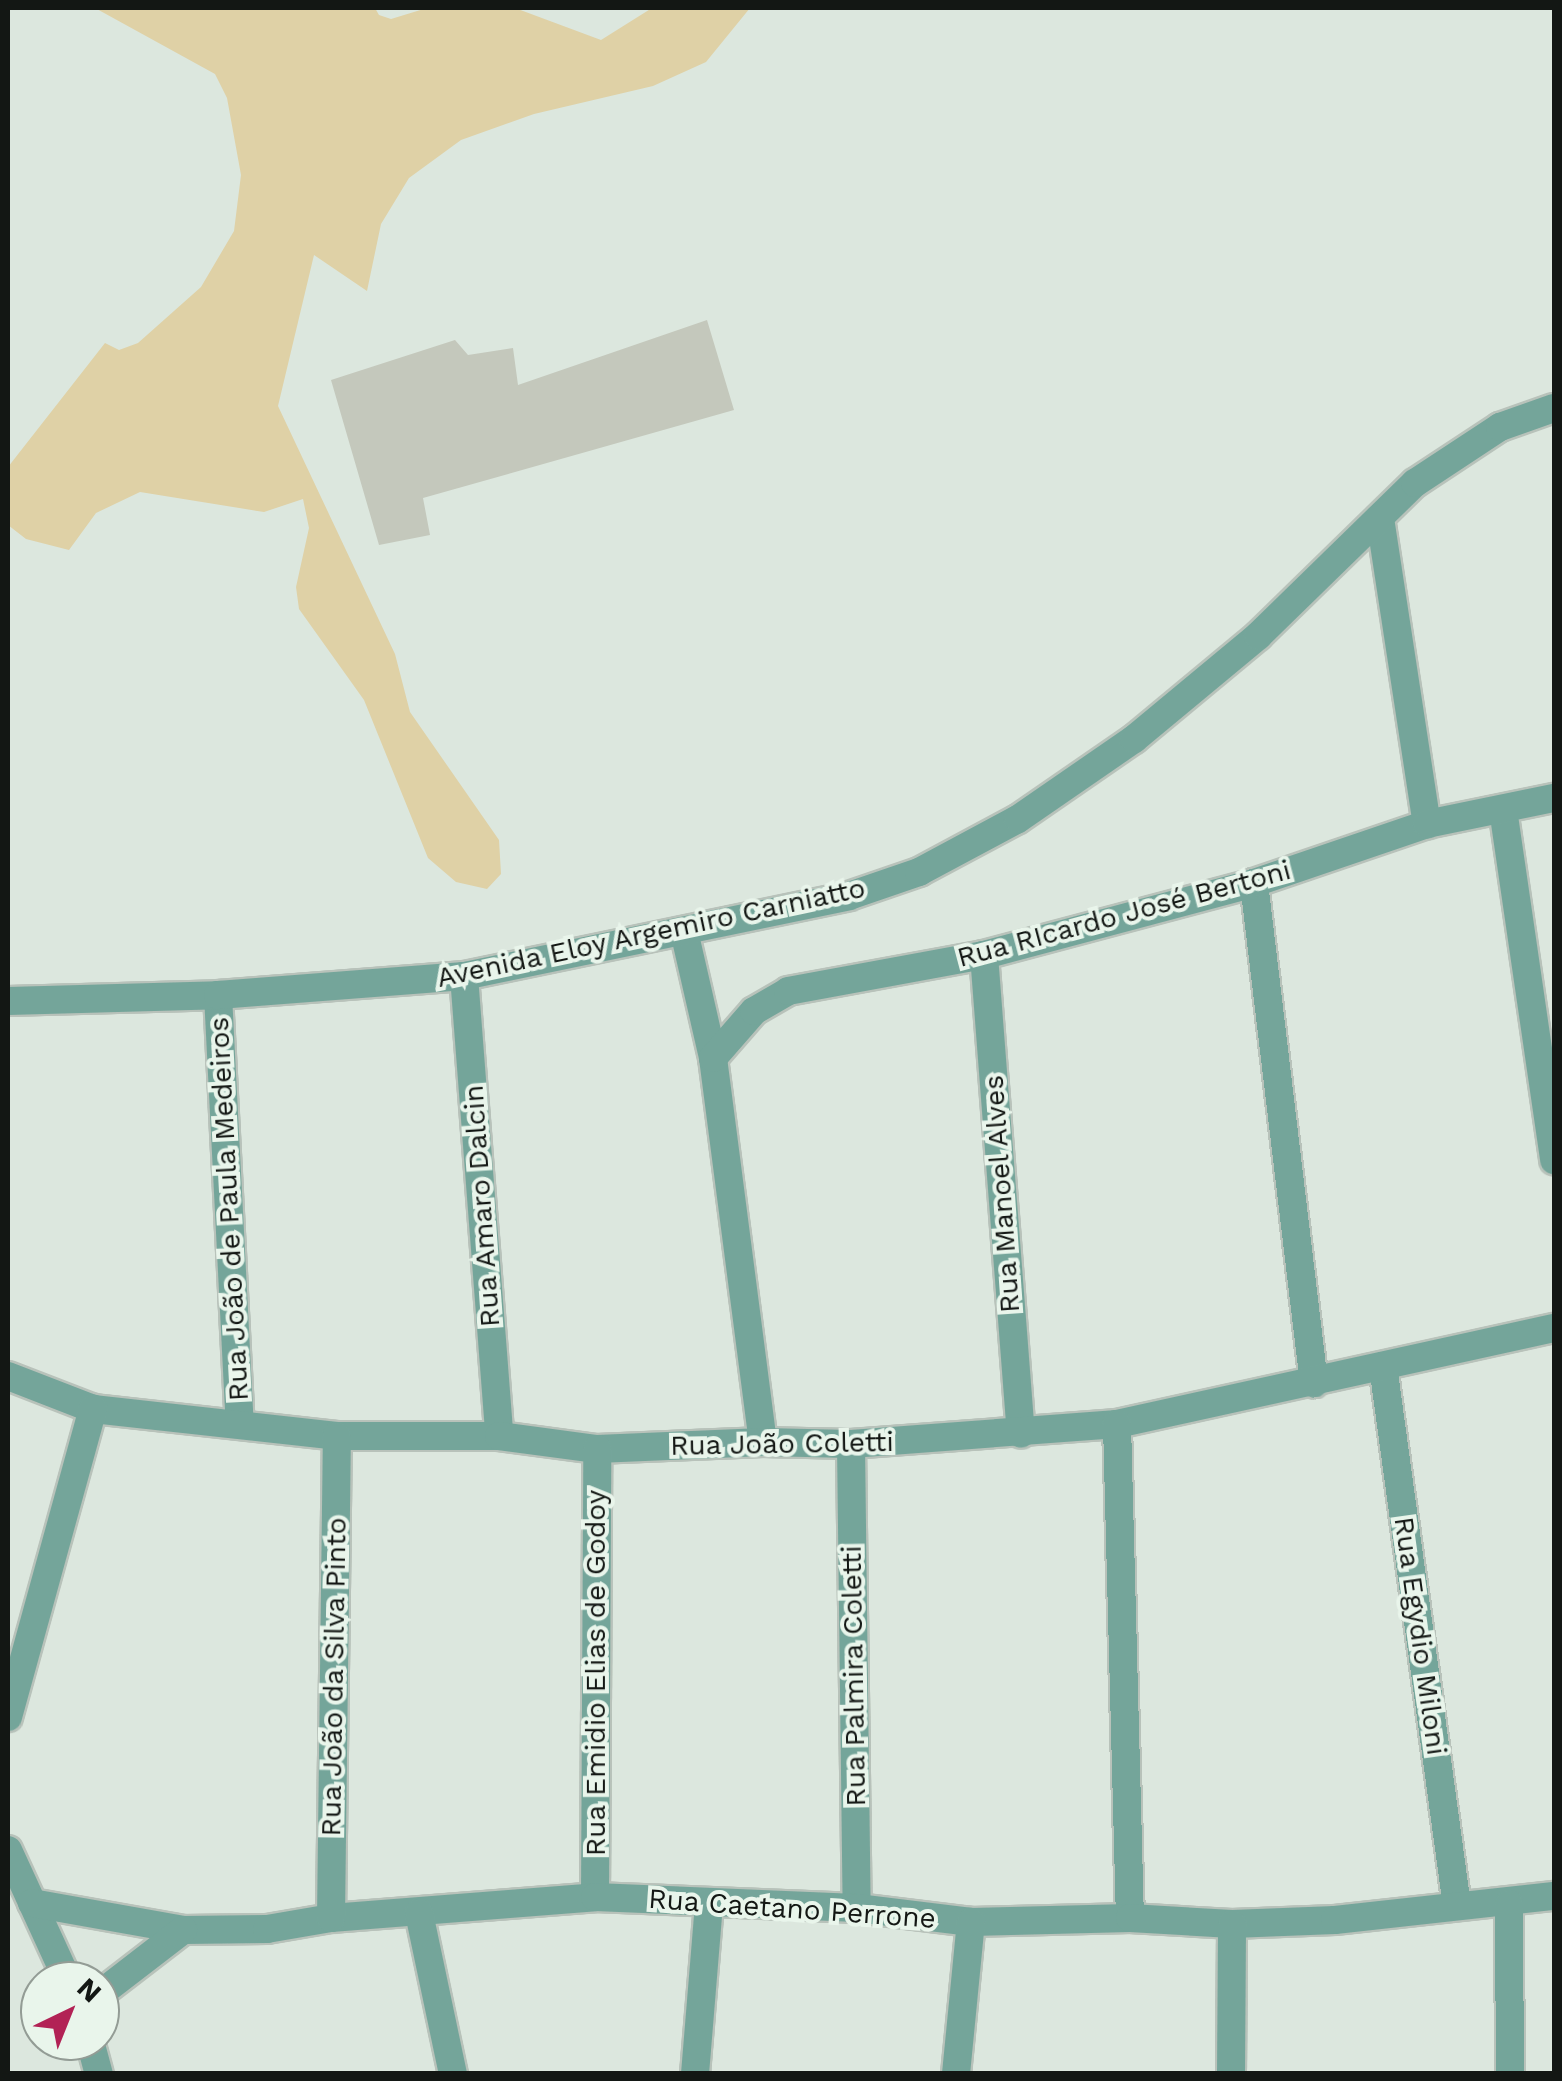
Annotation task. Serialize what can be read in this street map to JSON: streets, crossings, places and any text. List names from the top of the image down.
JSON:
{
  "streets": {
    "street": [
      "Rua RIcardo José Bertoni",
      "Avenida Eloy Argemiro Carniatto",
      "Rua Manoel Alves",
      "Rua Amaro Dalcin",
      "Rua João de Paula Medeiros",
      "Rua João Coletti",
      "Rua Egydio Miloni",
      "Rua Emidio Elias de Godoy",
      "Rua Palmira Coletti",
      "Rua João da Silva Pinto",
      "Rua Caetano Perrone"
    ]
  },
  "crossings": [
    ["Rua RIcardo José Bertoni", "Rua Manoel Alves"],
    ["Avenida Eloy Argemiro Carniatto", "Rua Amaro Dalcin"],
    ["Avenida Eloy Argemiro Carniatto", "Rua João de Paula Medeiros"],
    ["Rua Manoel Alves", "Rua João Coletti"],
    ["Rua Amaro Dalcin", "Rua João Coletti"],
    ["Rua João de Paula Medeiros", "Rua João Coletti"],
    ["Rua João Coletti", "Rua Egydio Miloni"],
    ["Rua João Coletti", "Rua Emidio Elias de Godoy"],
    ["Rua João Coletti", "Rua Palmira Coletti"],
    ["Rua João Coletti", "Rua João da Silva Pinto"],
    ["Rua Egydio Miloni", "Rua Caetano Perrone"],
    ["Rua Emidio Elias de Godoy", "Rua Caetano Perrone"],
    ["Rua Palmira Coletti", "Rua Caetano Perrone"],
    ["Rua João da Silva Pinto", "Rua Caetano Perrone"]
  ],
  "north": "top right"
}
